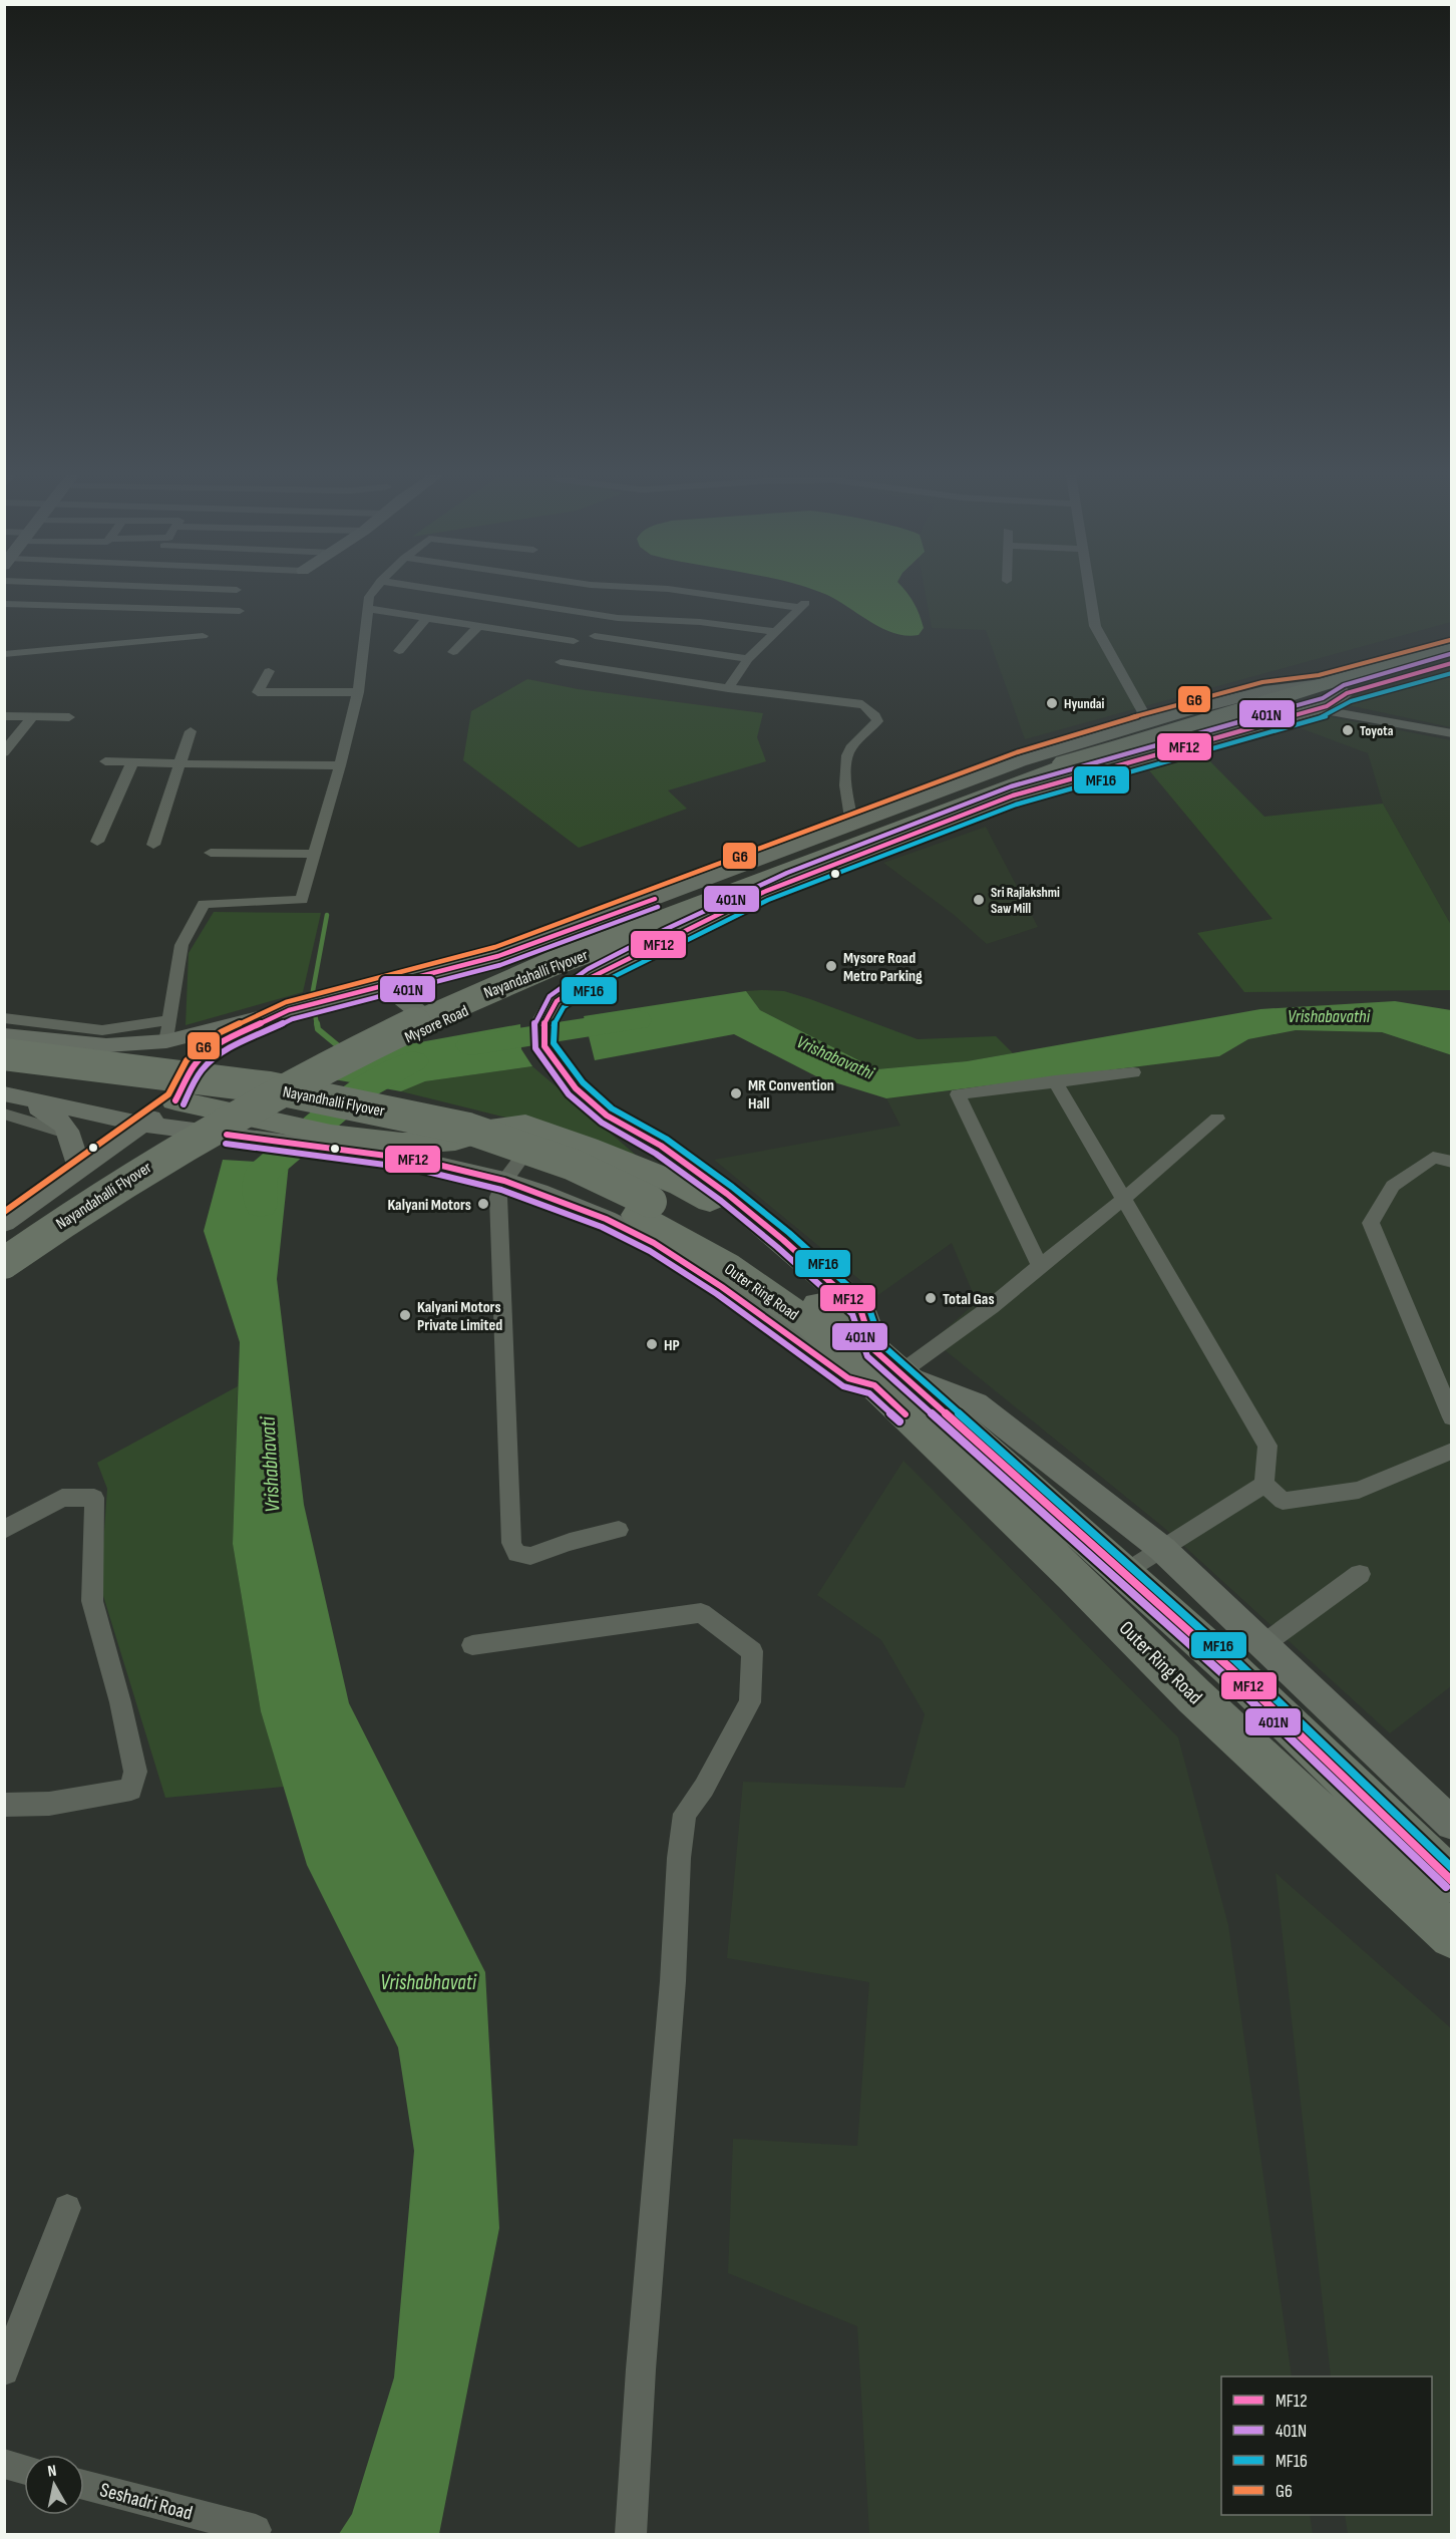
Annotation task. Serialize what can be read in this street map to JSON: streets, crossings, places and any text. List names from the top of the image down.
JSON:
{
  "streets": {
    "highway": [
      "Nayandahalli Flyover",
      "Mysore Road",
      "Nayandhalli Flyover",
      "Outer Ring Road"
    ],
    "street": ["Seshadri Road"]
  },
  "crossings": [
    ["Nayandahalli Flyover", "Mysore Road"],
    ["Nayandhalli Flyover", "Outer Ring Road"]
  ],
  "water": ["Vrishabavathi", "Vrishabhavati"],
  "places": [
    "Hyundai",
    "Toyota",
    "Sri Rajlakshmi Saw Mill",
    "Mysore Road Metro Parking",
    "MR Convention Hall",
    "Kalyani Motors",
    "Total Gas",
    "Kalyani Motors Private Limited",
    "HP"
  ],
  "lines": [
    "transit line G6",
    "transit line 401N",
    "transit line MF12",
    "transit line MF16"
  ],
  "legend": [
    "MF12",
    "401N",
    "MF16",
    "G6"
  ],
  "north": "top"
}
